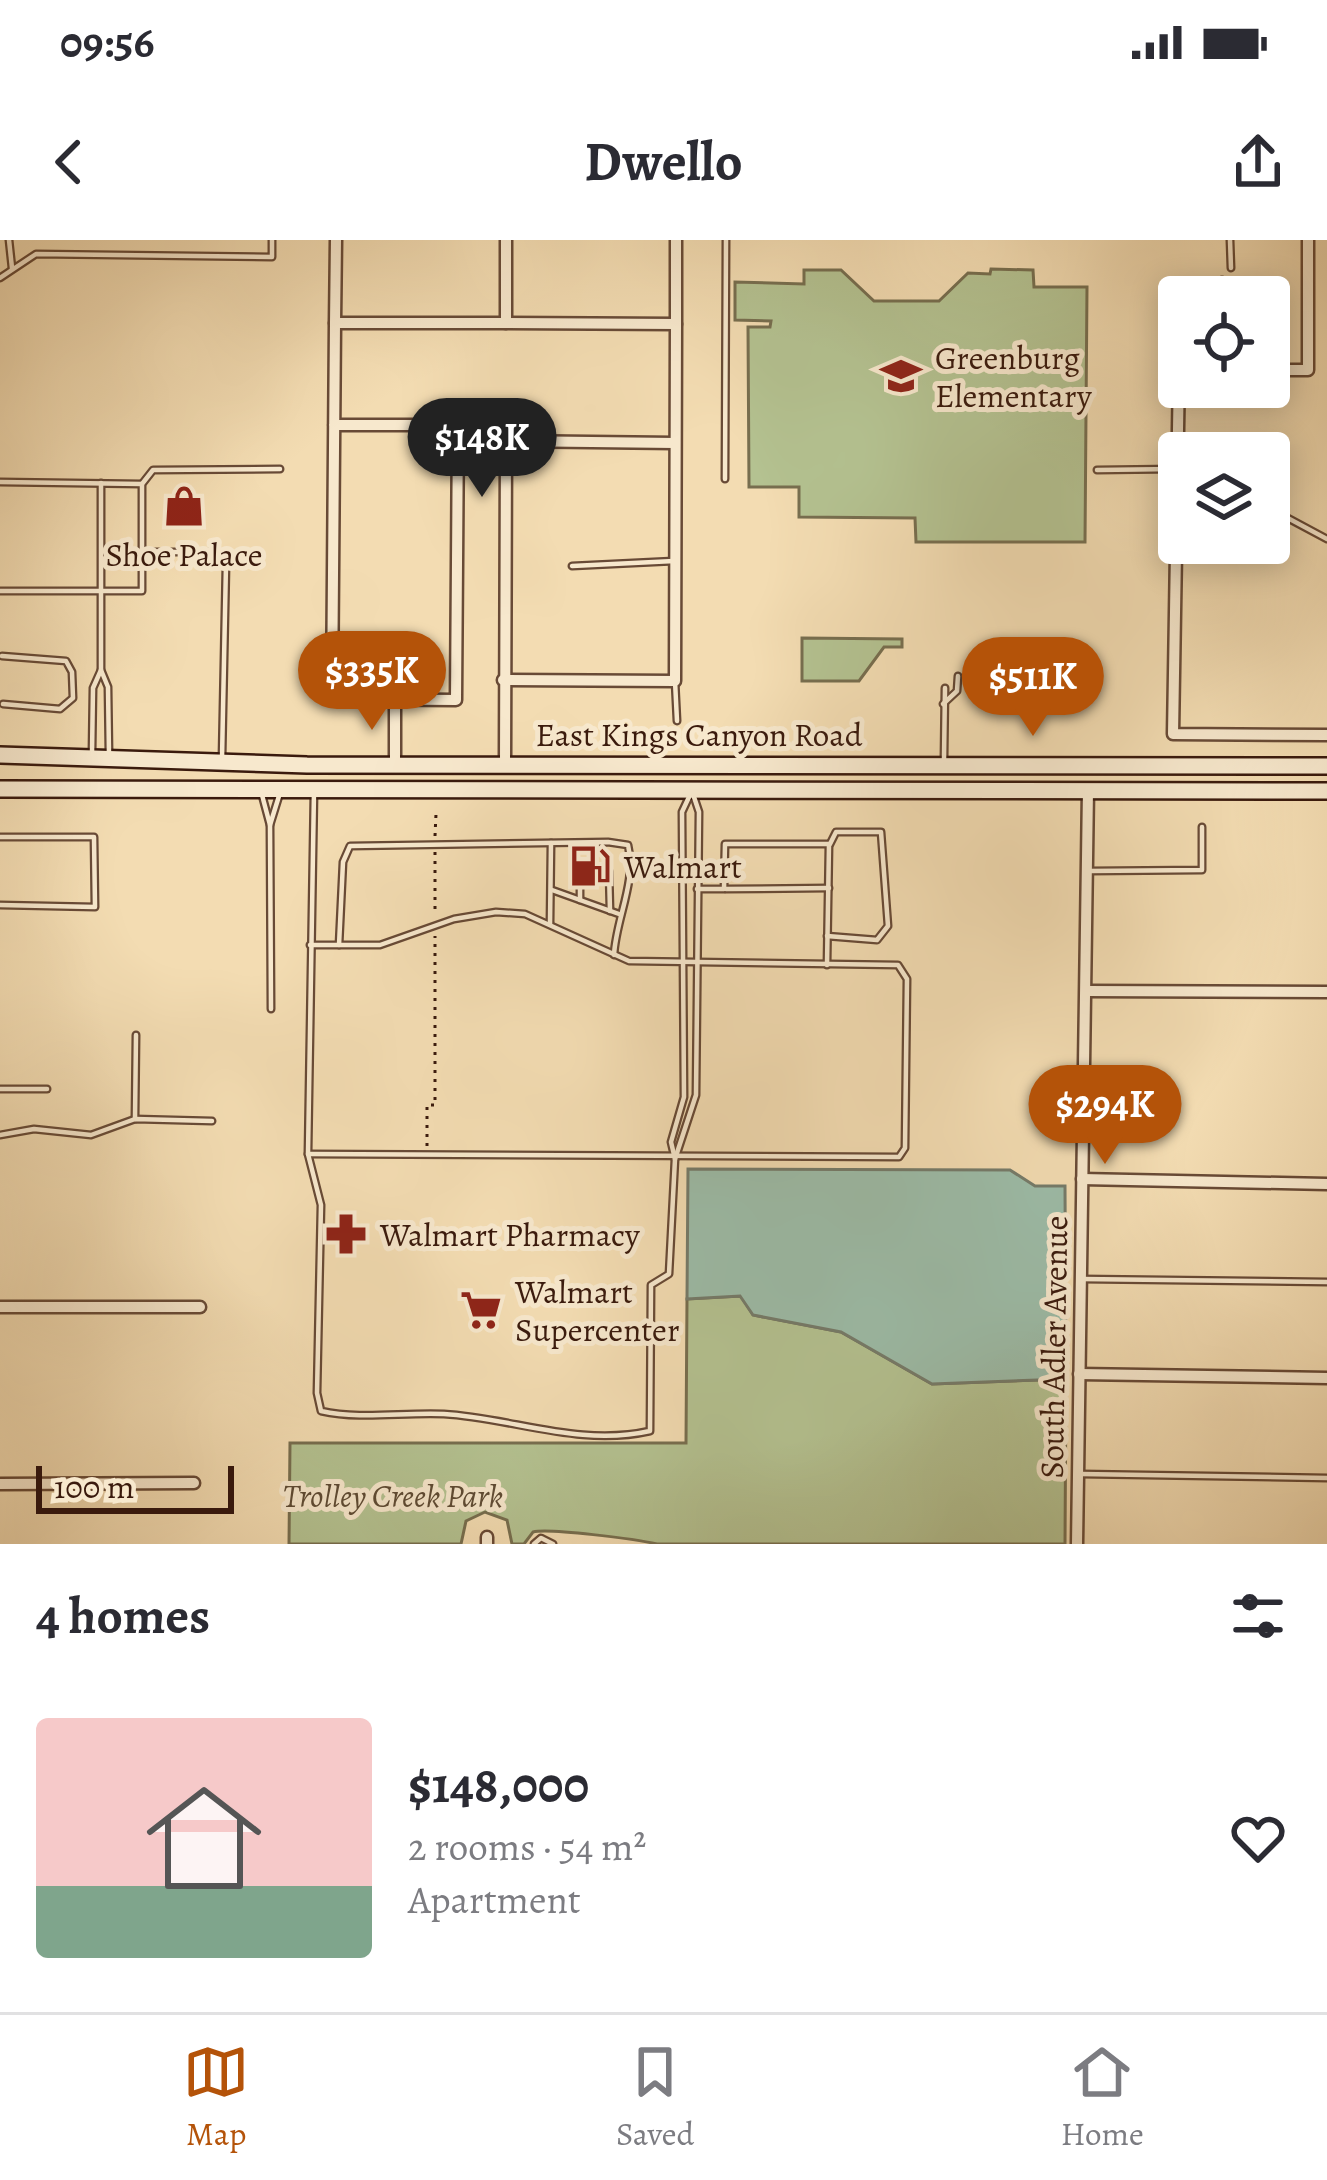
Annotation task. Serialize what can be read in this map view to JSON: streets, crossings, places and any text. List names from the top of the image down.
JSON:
{
  "streets": {
    "main road": ["East Kings Canyon Road"],
    "street": ["South Adler Avenue"]
  },
  "crossings": [
    ["East Kings Canyon Road", "South Adler Avenue"]
  ],
  "parks": ["Trolley Creek Park"],
  "places": {
    "school or university": ["Greenburg Elementary"],
    "shop": ["Shoe Palace"],
    "fuel station": ["Walmart"],
    "pharmacy": ["Walmart Pharmacy"],
    "supermarket": ["Walmart Supercenter"]
  },
  "scale_bar": "100 m",
  "page": {
    "status": "09:56",
    "header": "Dwello",
    "price": [
      "$148K",
      "$335K",
      "$511K",
      "$294K"
    ],
    "scale": "100 m",
    "heading": "4 homes",
    "list": [
      {
        "name": "$148,000",
        "note": "2 rooms · 54 m² · Apartment"
      }
    ],
    "tabs": ["Map", "Saved", "Home"]
  }
}
